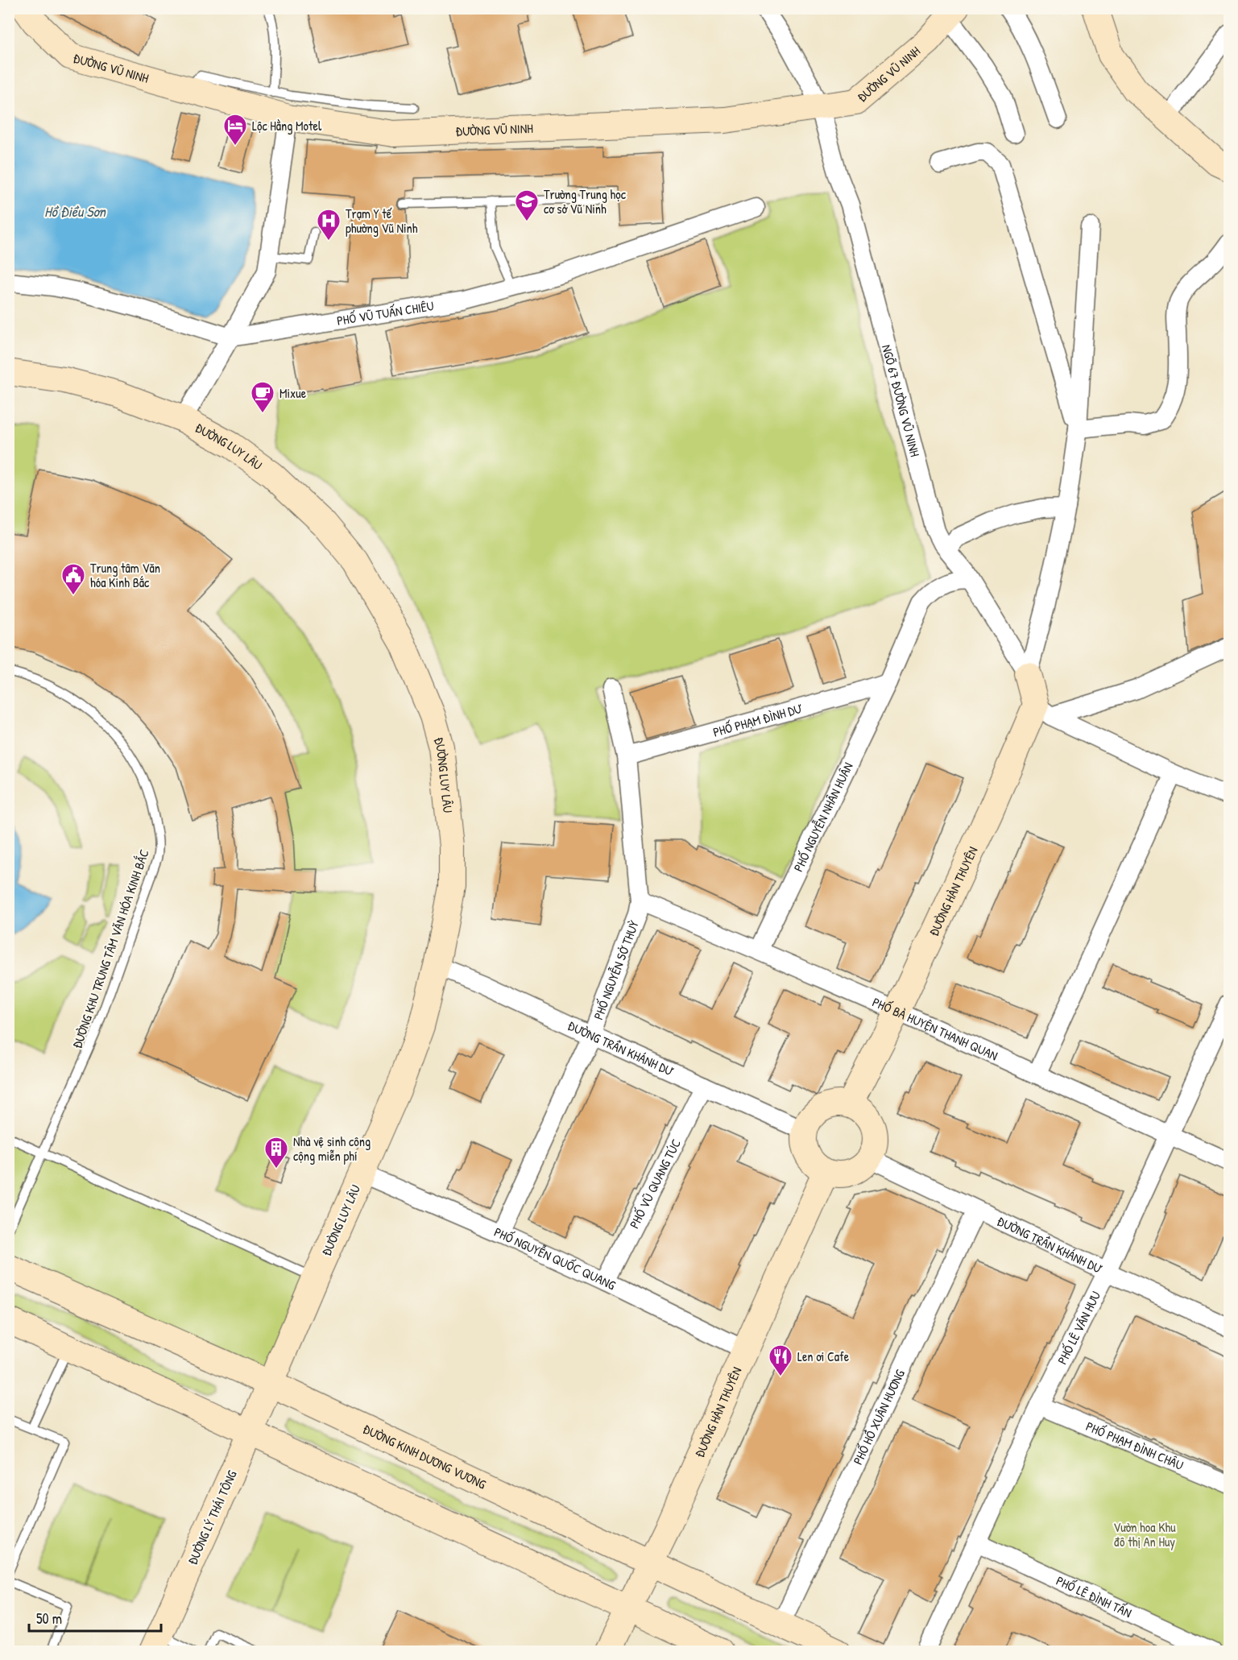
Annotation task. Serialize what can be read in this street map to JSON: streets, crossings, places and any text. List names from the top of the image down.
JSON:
{
  "streets": {
    "street": [
      "ĐƯỜNG VŨ NINH",
      "PHỐ VŨ TUẤN CHIÊU",
      "NGÕ 67 ĐƯỜNG VŨ NINH",
      "ĐƯỜNG LUY LÂU",
      "PHỐ PHẠM ĐÌNH DƯ",
      "PHỐ NGUYỄN NHÂN HUÂN",
      "ĐƯỜNG HÀN THUYÊN",
      "PHỐ NGUYỄN SỞ THUỲ",
      "PHỐ BÀ HUYỆN THANH QUAN",
      "ĐƯỜNG TRẦN KHÁNH DƯ",
      "PHỐ VŨ QUANG TÚC",
      "PHỐ NGUYỄN QUỐC QUANG",
      "PHỐ LÊ VĂN HƯU",
      "PHỐ HỒ XUÂN HƯƠNG",
      "PHỐ PHẠM ĐÌNH CHÂU",
      "ĐƯỜNG KINH DƯƠNG VƯƠNG",
      "ĐƯỜNG LÝ THÁI TÔNG",
      "PHỐ LÊ ĐÌNH TẤN"
    ],
    "lane": ["ĐƯỜNG KHU TRUNG TÂM VĂN HÓA KINH BẮC"]
  },
  "crossings": [
    ["ĐƯỜNG VŨ NINH", "NGÕ 67 ĐƯỜNG VŨ NINH"],
    ["NGÕ 67 ĐƯỜNG VŨ NINH", "PHỐ NGUYỄN NHÂN HUÂN"],
    ["ĐƯỜNG LUY LÂU", "ĐƯỜNG TRẦN KHÁNH DƯ"],
    ["ĐƯỜNG LUY LÂU", "PHỐ NGUYỄN QUỐC QUANG"],
    ["ĐƯỜNG LUY LÂU", "ĐƯỜNG KINH DƯƠNG VƯƠNG"],
    ["ĐƯỜNG LUY LÂU", "ĐƯỜNG LÝ THÁI TÔNG"],
    ["PHỐ PHẠM ĐÌNH DƯ", "PHỐ NGUYỄN NHÂN HUÂN"],
    ["PHỐ PHẠM ĐÌNH DƯ", "PHỐ NGUYỄN SỞ THUỲ"],
    ["PHỐ NGUYỄN NHÂN HUÂN", "PHỐ BÀ HUYỆN THANH QUAN"],
    ["ĐƯỜNG HÀN THUYÊN", "PHỐ BÀ HUYỆN THANH QUAN"],
    ["ĐƯỜNG HÀN THUYÊN", "ĐƯỜNG TRẦN KHÁNH DƯ"],
    ["ĐƯỜNG HÀN THUYÊN", "PHỐ NGUYỄN QUỐC QUANG"],
    ["ĐƯỜNG HÀN THUYÊN", "ĐƯỜNG KINH DƯƠNG VƯƠNG"],
    ["PHỐ NGUYỄN SỞ THUỲ", "PHỐ BÀ HUYỆN THANH QUAN"],
    ["PHỐ NGUYỄN SỞ THUỲ", "ĐƯỜNG TRẦN KHÁNH DƯ"],
    ["PHỐ NGUYỄN SỞ THUỲ", "PHỐ NGUYỄN QUỐC QUANG"],
    ["PHỐ BÀ HUYỆN THANH QUAN", "PHỐ LÊ VĂN HƯU"],
    ["ĐƯỜNG TRẦN KHÁNH DƯ", "PHỐ VŨ QUANG TÚC"],
    ["ĐƯỜNG TRẦN KHÁNH DƯ", "PHỐ LÊ VĂN HƯU"],
    ["ĐƯỜNG TRẦN KHÁNH DƯ", "PHỐ HỒ XUÂN HƯƠNG"],
    ["PHỐ VŨ QUANG TÚC", "PHỐ NGUYỄN QUỐC QUANG"],
    ["PHỐ LÊ VĂN HƯU", "PHỐ PHẠM ĐÌNH CHÂU"],
    ["PHỐ LÊ VĂN HƯU", "PHỐ LÊ ĐÌNH TẤN"],
    ["PHỐ HỒ XUÂN HƯƠNG", "ĐƯỜNG KINH DƯƠNG VƯƠNG"],
    ["ĐƯỜNG KINH DƯƠNG VƯƠNG", "ĐƯỜNG LÝ THÁI TÔNG"]
  ],
  "water": ["Hồ Điều Sơn"],
  "parks": ["Vườn hoa Khu đô thị An Huy"],
  "places": {
    "hotel": ["Lộc Hằng Motel"],
    "school or university": ["Trường Trung học cơ sở Vũ Ninh"],
    "hospital": ["Trạm Y tế phường Vũ Ninh"],
    "cafe": ["Mixue"],
    "public building": ["Trung tâm Văn hóa Kinh Bắc"],
    "building": ["Nhà vệ sinh công cộng miễn phí"],
    "restaurant": ["Len ơi Cafe"]
  },
  "scale_bar": "50 m"
}
